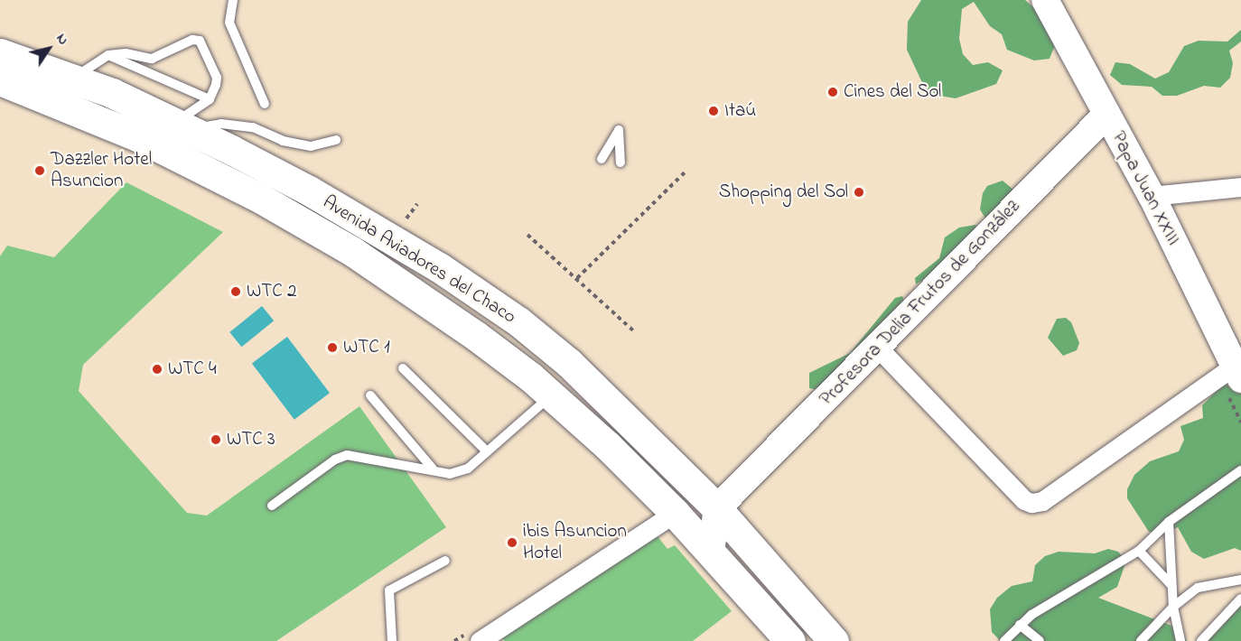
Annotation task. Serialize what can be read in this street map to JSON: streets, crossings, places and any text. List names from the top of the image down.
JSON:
{
  "streets": {
    "highway": ["Avenida Aviadores del Chaco"],
    "street": ["Papa Juan XXIII", "Profesora Delia Frutos de González"]
  },
  "crossings": [
    ["Papa Juan XXIII", "Profesora Delia Frutos de González"],
    ["Avenida Aviadores del Chaco", "Profesora Delia Frutos de González"]
  ],
  "places": [
    "Cines del Sol",
    "Itaú",
    "Dazzler Hotel Asuncion",
    "Shopping del Sol",
    "WTC 2",
    "WTC 1",
    "WTC 4",
    "WTC 3",
    "ibis Asuncion Hotel"
  ],
  "north": "top right"
}
